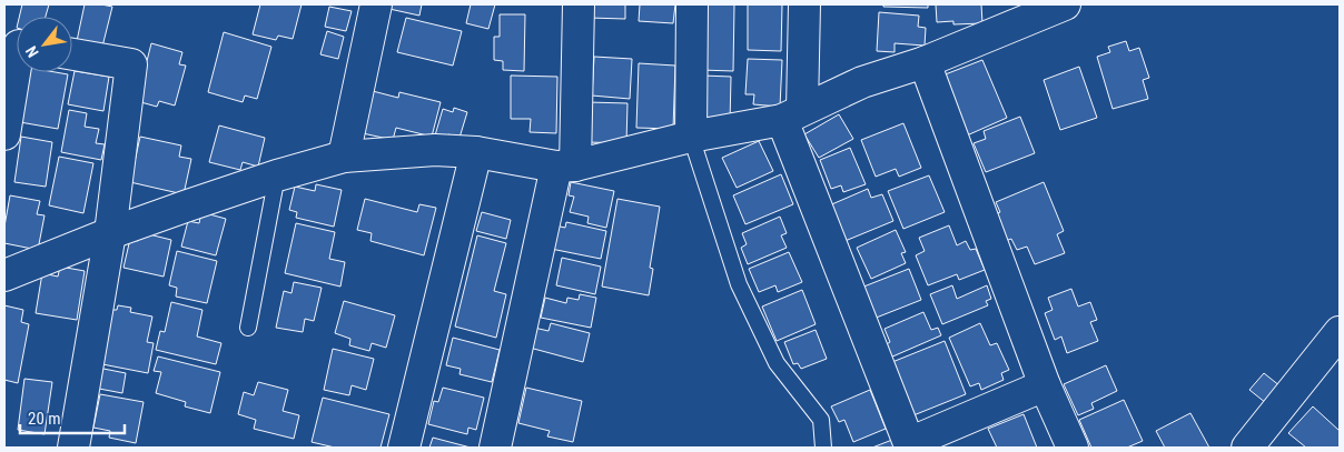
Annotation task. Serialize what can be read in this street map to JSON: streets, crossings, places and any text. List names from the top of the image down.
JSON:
{
  "scale_bar": "20 m",
  "north": "bottom left"
}
